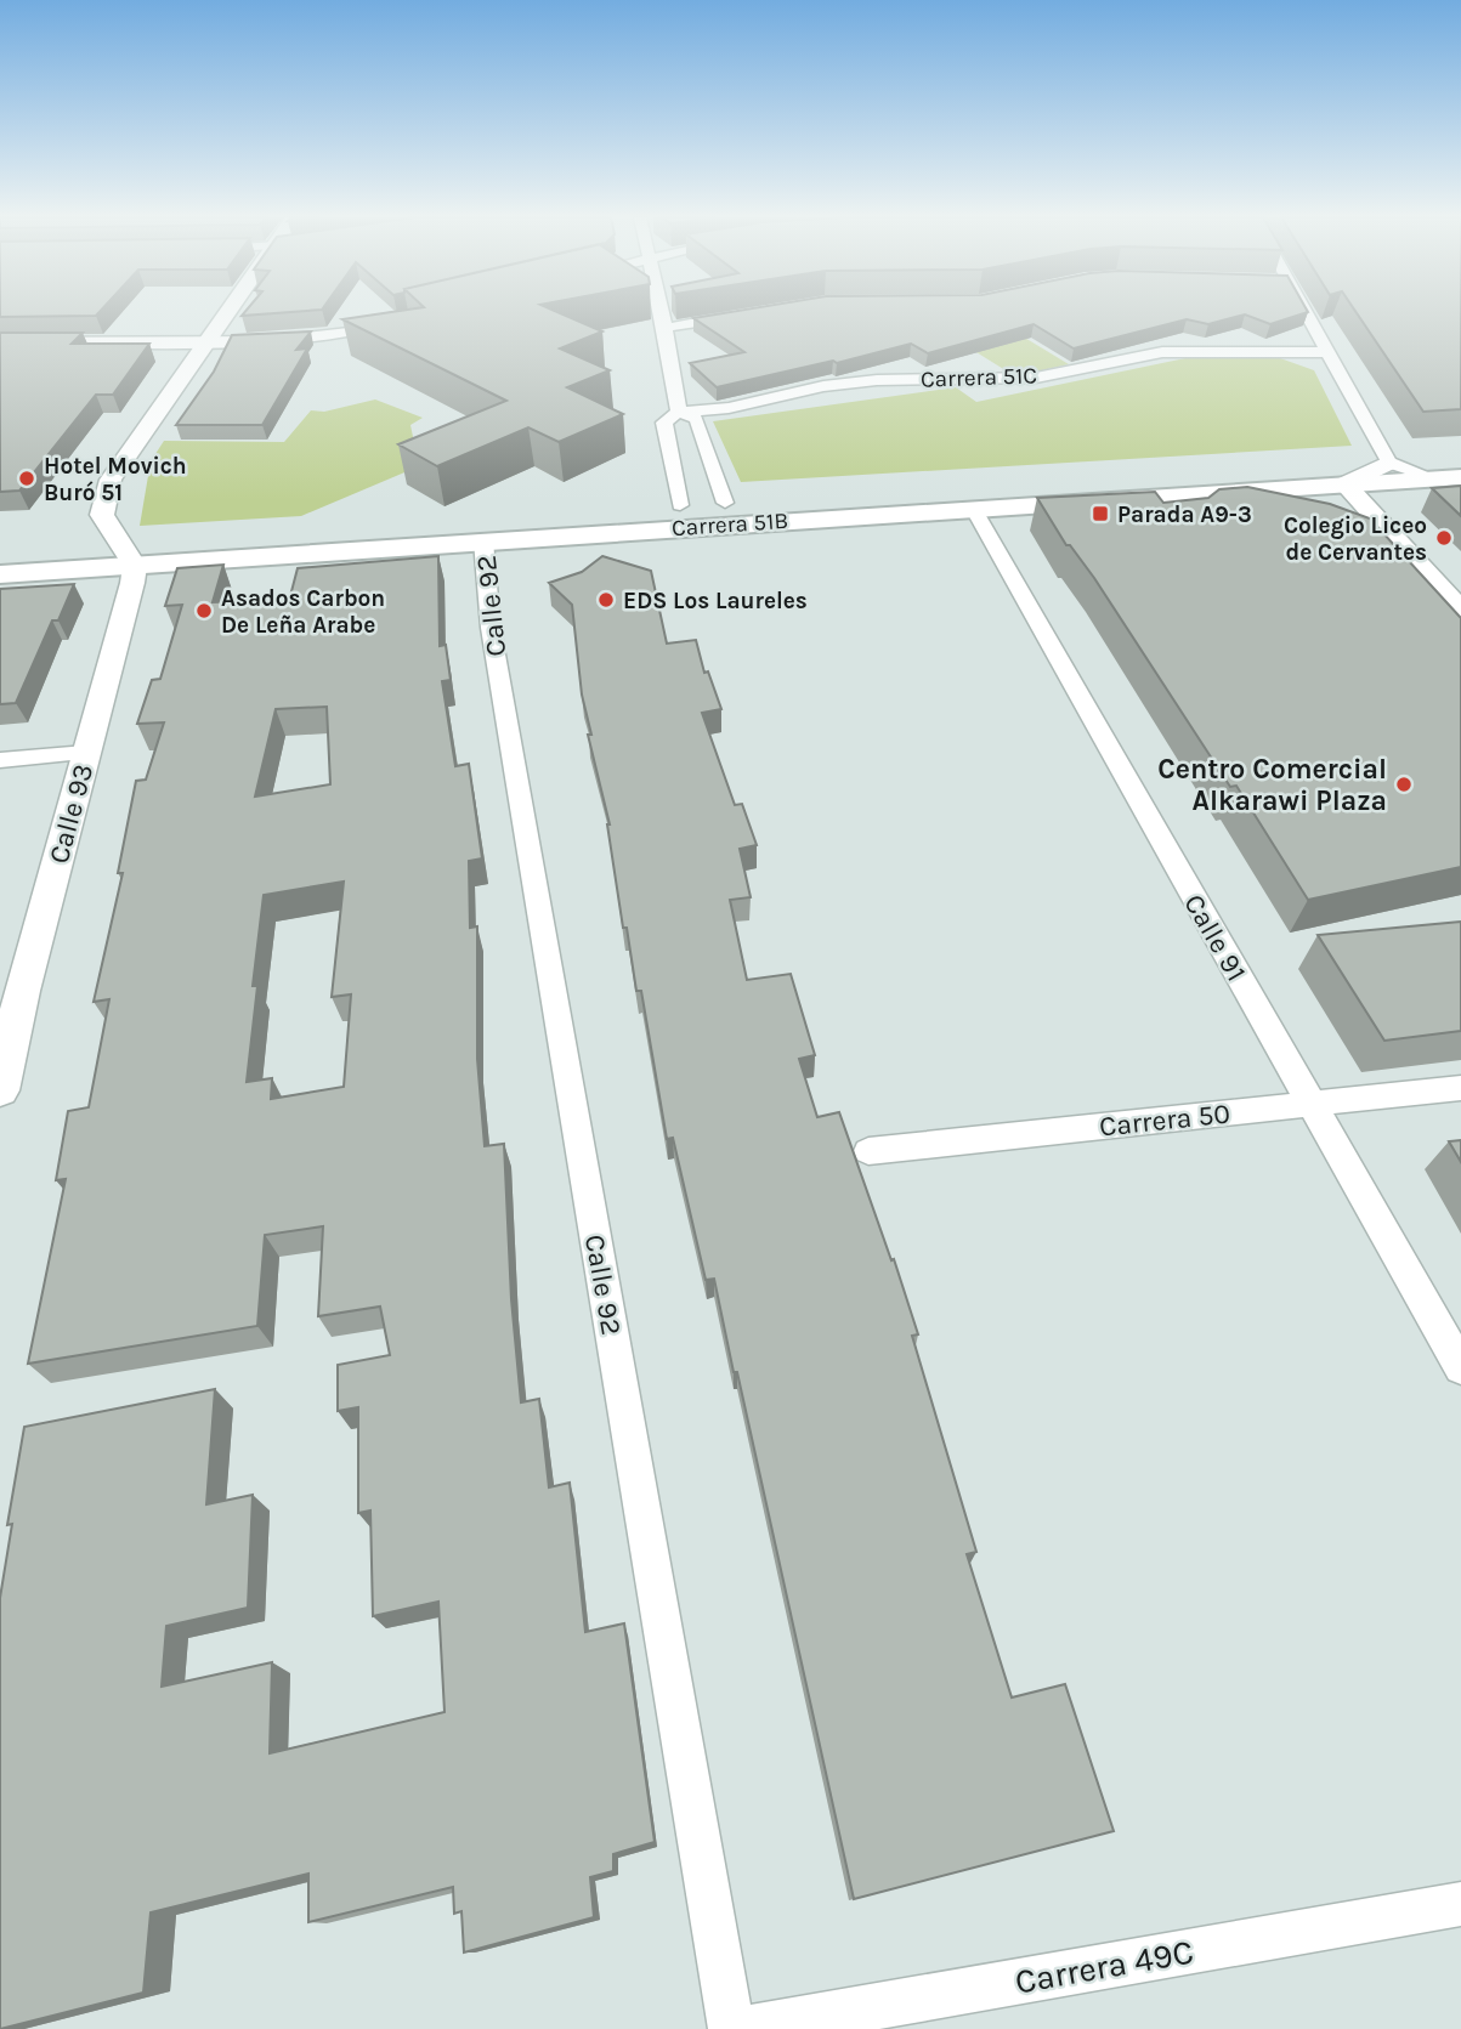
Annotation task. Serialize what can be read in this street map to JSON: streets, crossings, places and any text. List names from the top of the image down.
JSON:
{
  "streets": {
    "main road": ["Carrera 51B"],
    "street": [
      "Carrera 51C",
      "Calle 92",
      "Calle 93",
      "Calle 91",
      "Carrera 50",
      "Carrera 49C"
    ]
  },
  "crossings": [
    ["Carrera 51B", "Calle 92"],
    ["Carrera 51B", "Calle 93"],
    ["Carrera 51B", "Calle 91"],
    ["Calle 91", "Carrera 50"]
  ],
  "places": {
    "other": [
      "Hotel Movich Buró 51",
      "Colegio Liceo de Cervantes",
      "EDS Los Laureles",
      "Asados Carbon De Leña Arabe",
      "Centro Comercial Alkarawi Plaza"
    ],
    "transit": ["Parada A9-3"]
  }
}
